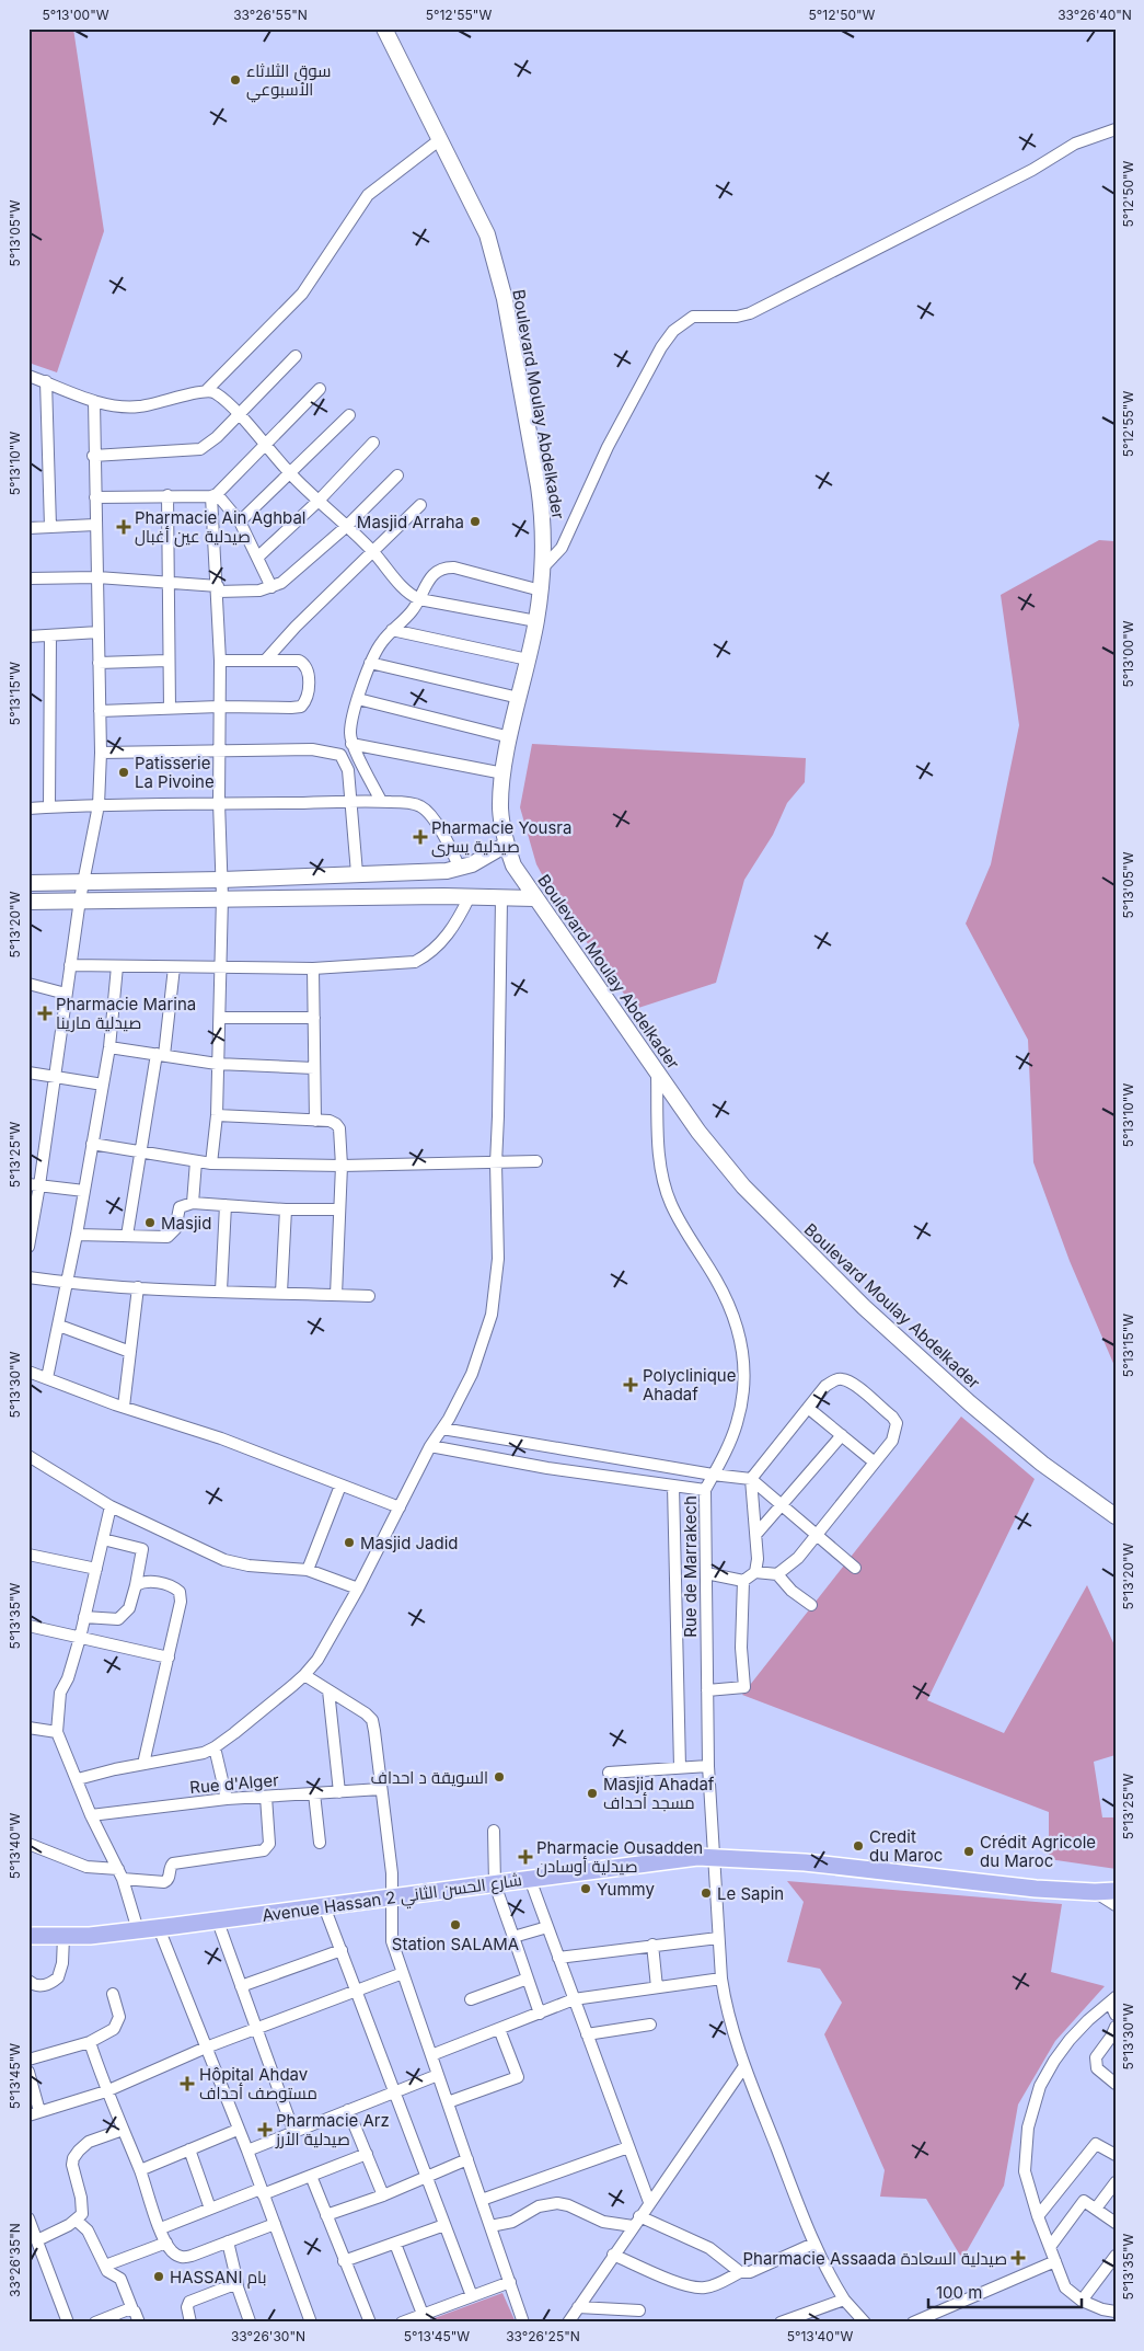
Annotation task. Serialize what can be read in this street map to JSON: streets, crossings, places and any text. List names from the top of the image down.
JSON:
{
  "streets": {
    "main road": ["Avenue Hassan 2 شارع الحسن الثاني"],
    "street": ["Boulevard Moulay Abdelkader", "Rue de Marrakech", "Rue d'Alger"]
  },
  "crossings": [
    ["Boulevard Moulay Abdelkader", "Rue de Marrakech"],
    ["Rue de Marrakech", "Avenue Hassan 2 شارع الحسن الثاني"]
  ],
  "places": {
    "other": [
      "سوق الثلاثاء الأسبوعي",
      "Masjid Arraha",
      "Patisserie La Pivoine",
      "Masjid",
      "Masjid Jadid",
      "السويقة د احداف",
      "Masjid Ahadaf مسجد أحداف",
      "Credit du Maroc",
      "Crédit Agricole du Maroc",
      "Yummy",
      "Le Sapin",
      "Station SALAMA",
      "HASSANI بام"
    ],
    "health": [
      "Pharmacie Ain Aghbal صيدلية عين أغبال",
      "Pharmacie Yousra صيدلية يسرى",
      "Pharmacie Marina صيدلية مارينا",
      "Polyclinique Ahadaf",
      "Pharmacie Ousadden صيدلية أوسادن",
      "Hôpital Ahdav مستوصف أحداف",
      "Pharmacie Arz صيدلية الأرز",
      "Pharmacie Assaada صيدلية السعادة"
    ]
  },
  "scale_bar": "100 m",
  "coordinates": [
    "5°13'00\"W",
    "33°26'55\"N",
    "5°12'55\"W",
    "5°12'50\"W",
    "33°26'40\"N",
    "5°13'05\"W",
    "5°13'10\"W",
    "5°13'15\"W",
    "5°13'20\"W",
    "5°13'25\"W",
    "5°13'30\"W",
    "5°13'35\"W",
    "5°13'40\"W",
    "5°13'45\"W",
    "33°26'35\"N",
    "33°26'30\"N",
    "33°26'25\"N"
  ]
}
